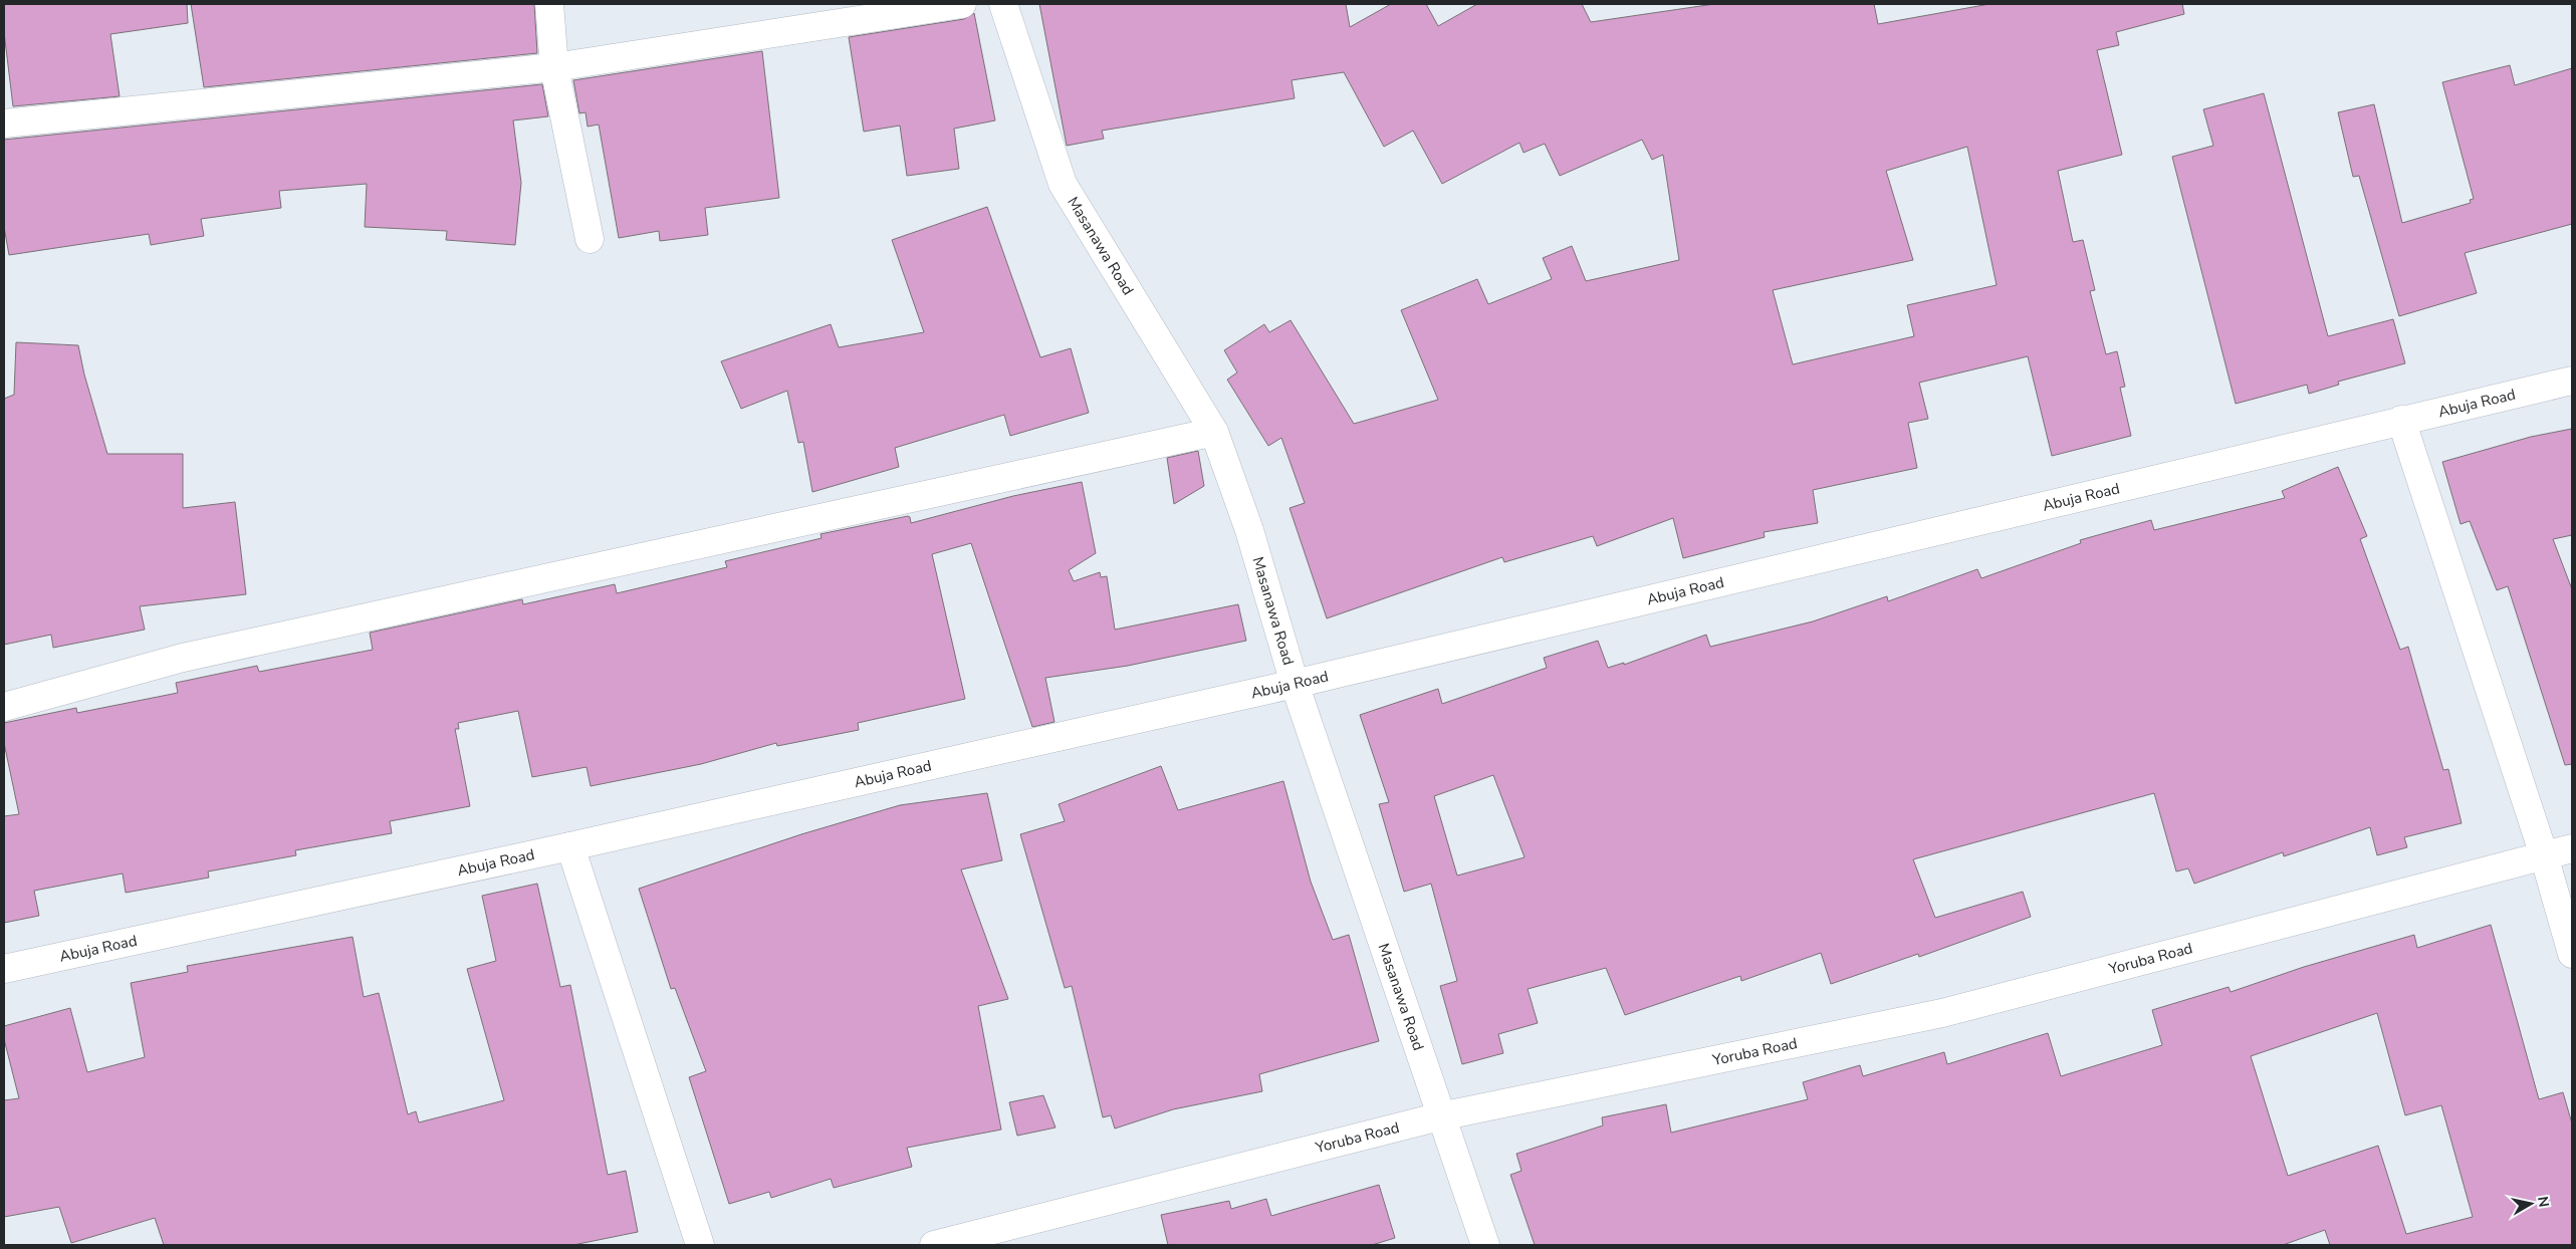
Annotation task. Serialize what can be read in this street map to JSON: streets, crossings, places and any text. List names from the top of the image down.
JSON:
{
  "streets": {
    "street": ["Masanawa Road", "Abuja Road", "Yoruba Road"]
  },
  "crossings": [
    ["Masanawa Road", "Abuja Road"],
    ["Masanawa Road", "Yoruba Road"]
  ],
  "north": "right"
}
